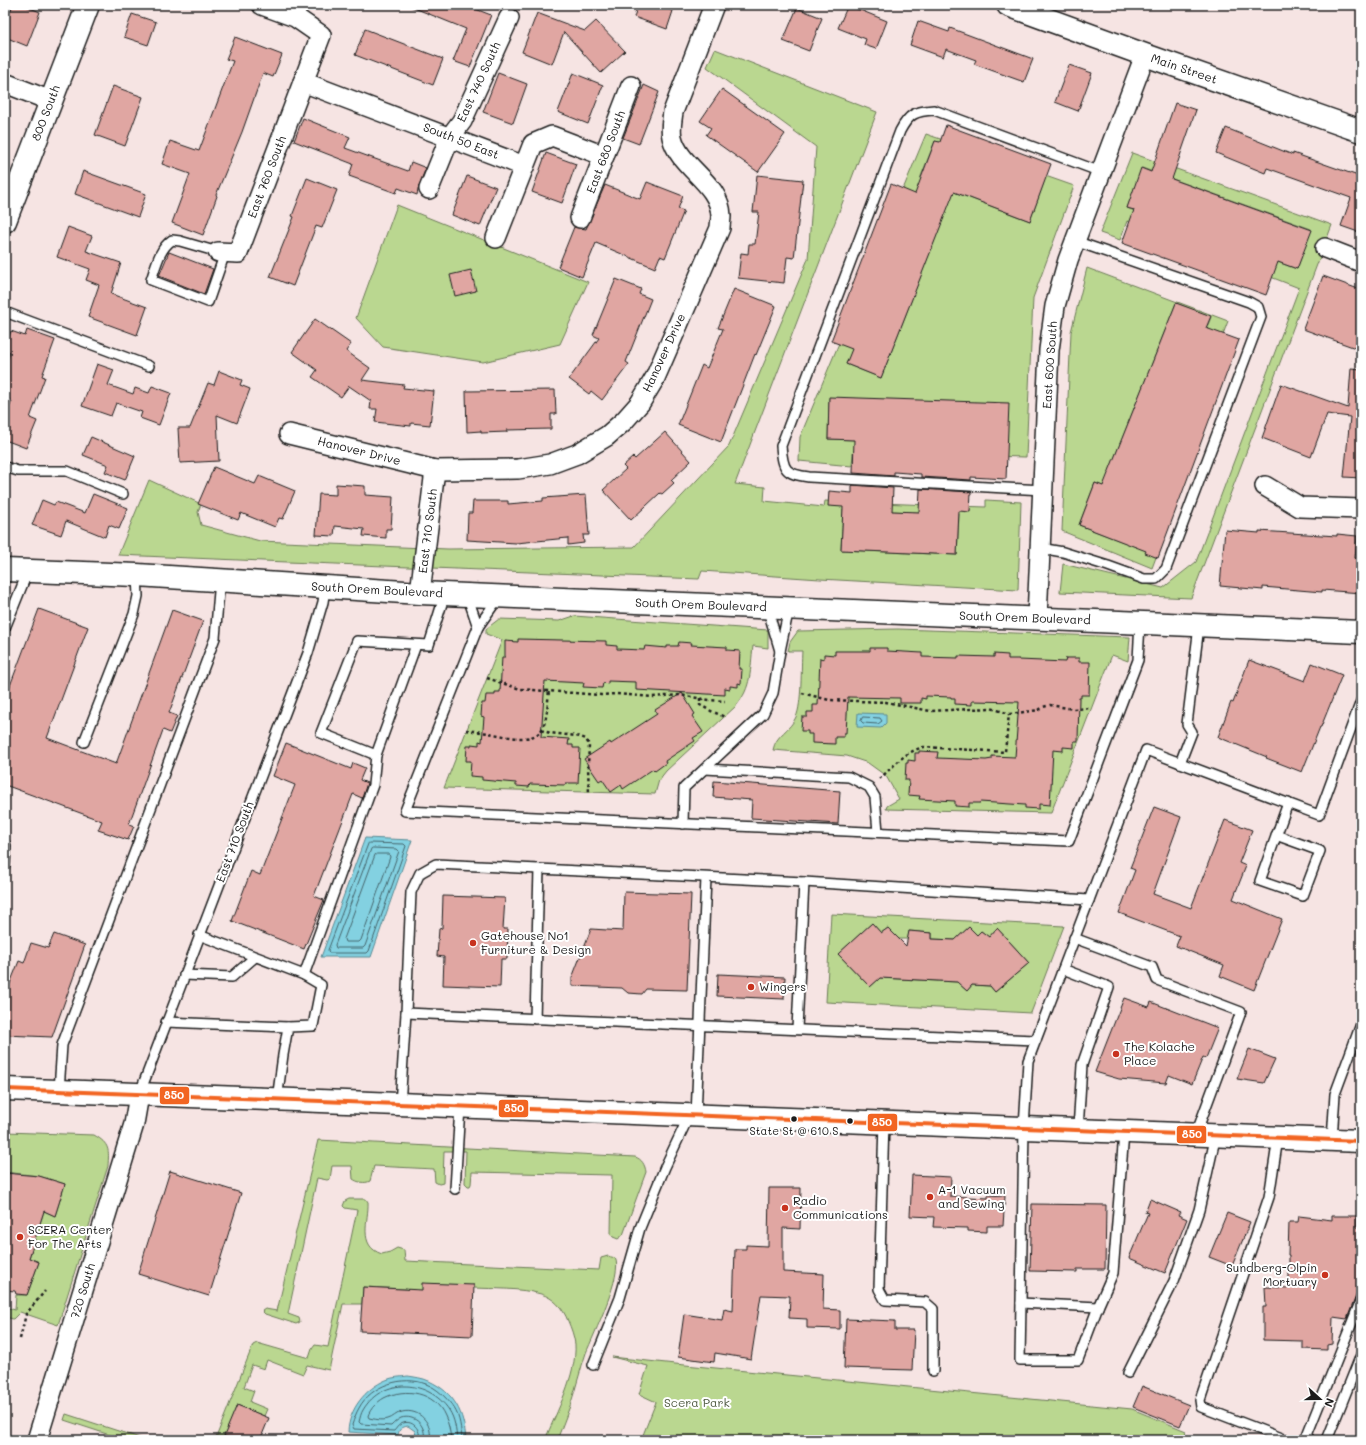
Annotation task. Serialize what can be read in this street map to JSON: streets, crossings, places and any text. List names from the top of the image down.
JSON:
{
  "streets": {
    "street": [
      "Main Street",
      "East 740 South",
      "800 South",
      "South 50 East",
      "East 680 South",
      "East 760 South",
      "Hanover Drive",
      "East 600 South",
      "East 710 South",
      "South Orem Boulevard",
      "720 South"
    ]
  },
  "crossings": [
    ["Main Street", "East 600 South"],
    ["East 740 South", "South 50 East"],
    ["South 50 East", "East 760 South"],
    ["Hanover Drive", "East 710 South"],
    ["East 600 South", "South Orem Boulevard"],
    ["East 710 South", "South Orem Boulevard"],
    ["East 710 South", "720 South"]
  ],
  "parks": ["Scera Park"],
  "places": [
    "Gatehouse No1 Furniture & Design",
    "Wingers",
    "The Kolache Place",
    "State St @ 610 S",
    "A-1 Vacuum and Sewing",
    "Radio Communications",
    "SCERA Center For The Arts",
    "Sundberg-Olpin Mortuary"
  ],
  "lines": ["transit line 850"],
  "north": "right"
}
